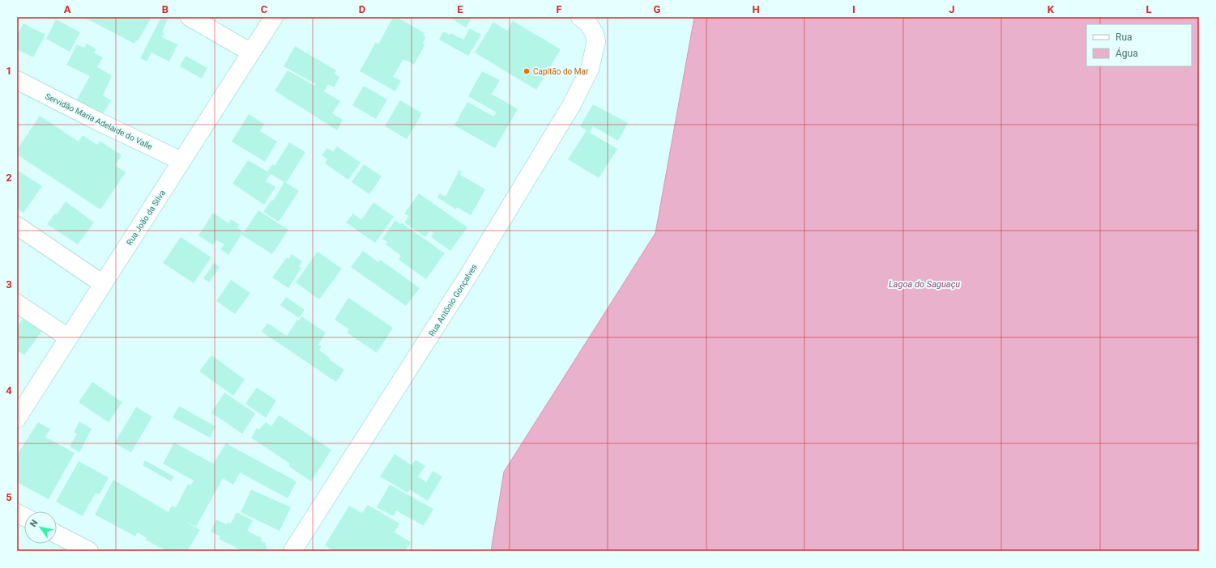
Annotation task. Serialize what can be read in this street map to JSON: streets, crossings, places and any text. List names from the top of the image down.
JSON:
{
  "streets": {
    "main road": ["Servidão Maria Adelaide do Valle", "Rua João da Silva", "Rua Antônio Gonçalves"]
  },
  "crossings": [
    ["Servidão Maria Adelaide do Valle", "Rua João da Silva"]
  ],
  "water": ["Lagoa do Saguaçu"],
  "places": ["Capitão do Mar"],
  "legend": ["Rua", "Água"],
  "north": "top left",
  "grid": {
    "columns": [
      "A",
      "B",
      "C",
      "D",
      "E",
      "F",
      "G",
      "H",
      "I",
      "J",
      "K",
      "L"
    ],
    "rows": [
      "1",
      "2",
      "3",
      "4",
      "5"
    ]
  }
}
